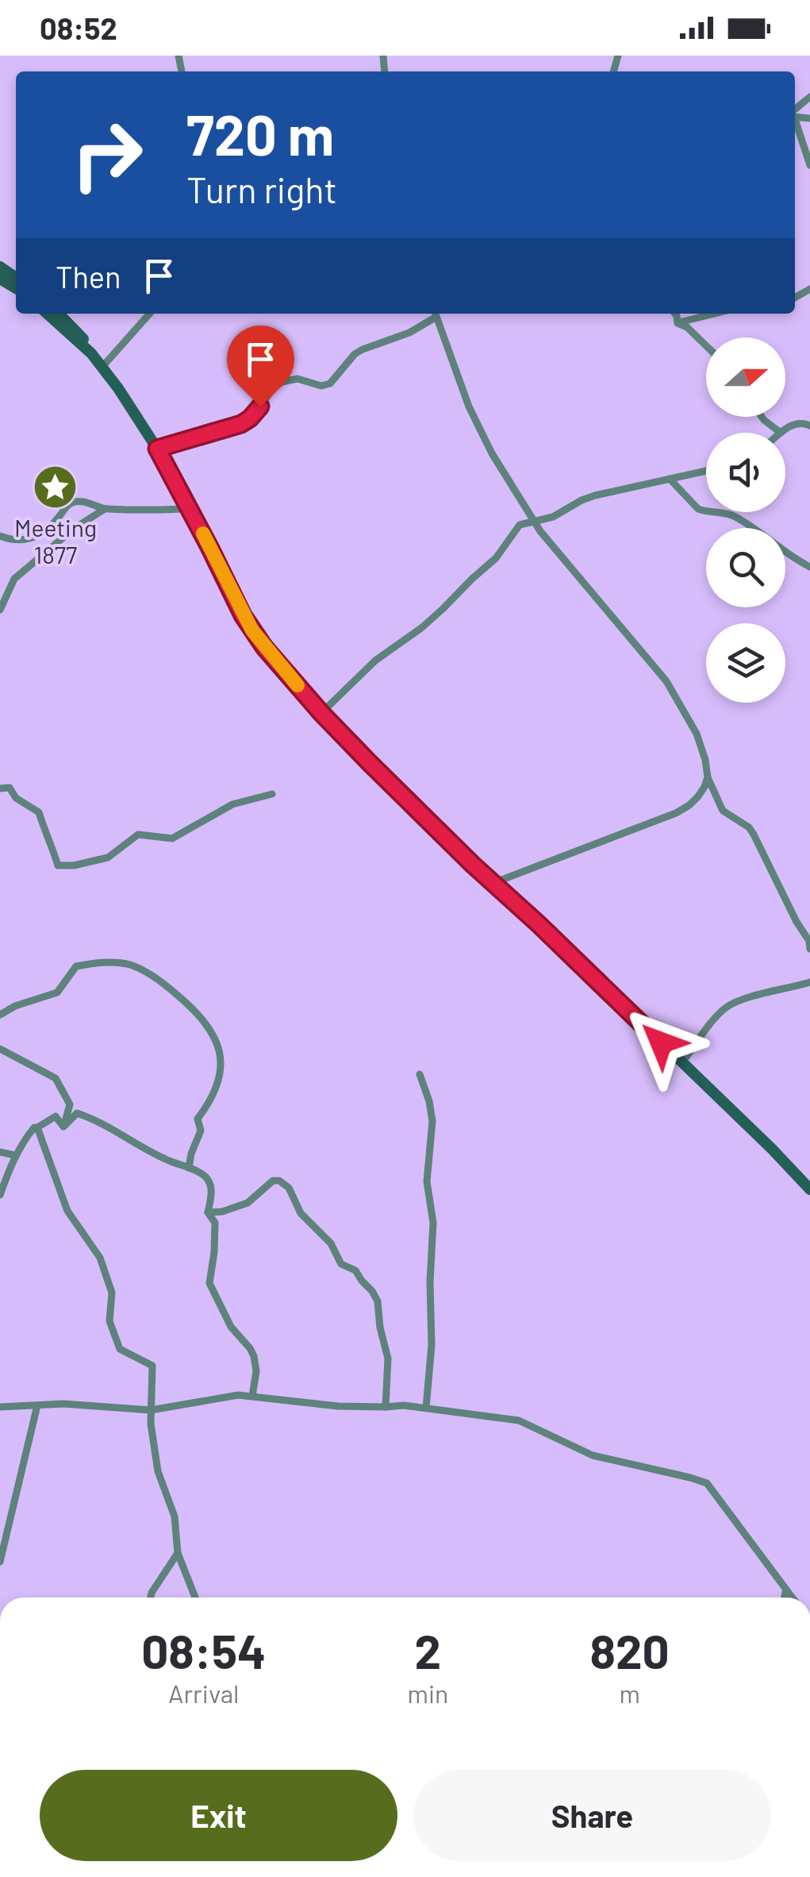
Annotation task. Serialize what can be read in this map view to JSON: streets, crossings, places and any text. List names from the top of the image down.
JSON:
{
  "places": {
    "place": ["Meeting 1877"]
  },
  "north": "right",
  "page": {
    "status": "08:52",
    "turn": ["720 m", "Turn right"],
    "then": "Then",
    "eta": [
      "08:54",
      "Arrival",
      "2",
      "min",
      "820",
      "m"
    ],
    "buttons": ["Exit", "Share"]
  }
}
